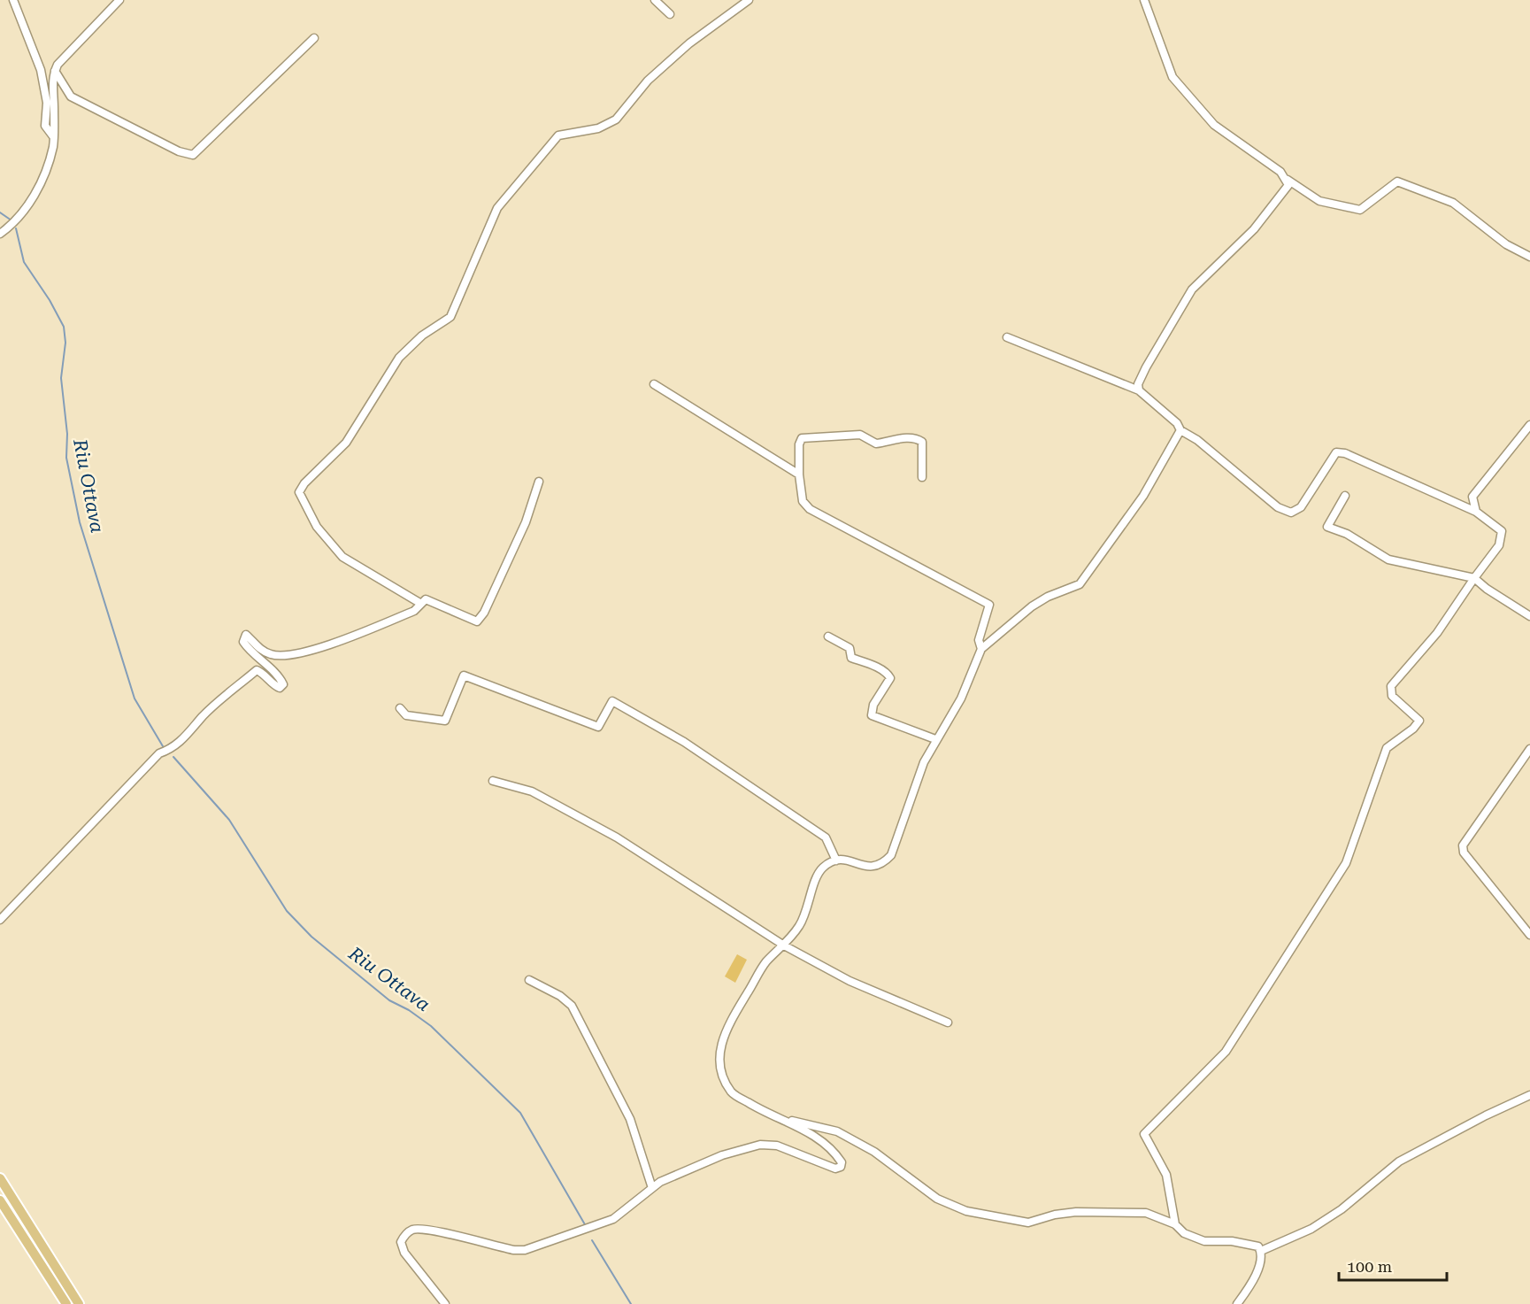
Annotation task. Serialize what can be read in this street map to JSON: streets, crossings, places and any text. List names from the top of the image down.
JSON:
{
  "water": ["Riu Ottava"],
  "scale_bar": "100 m"
}
